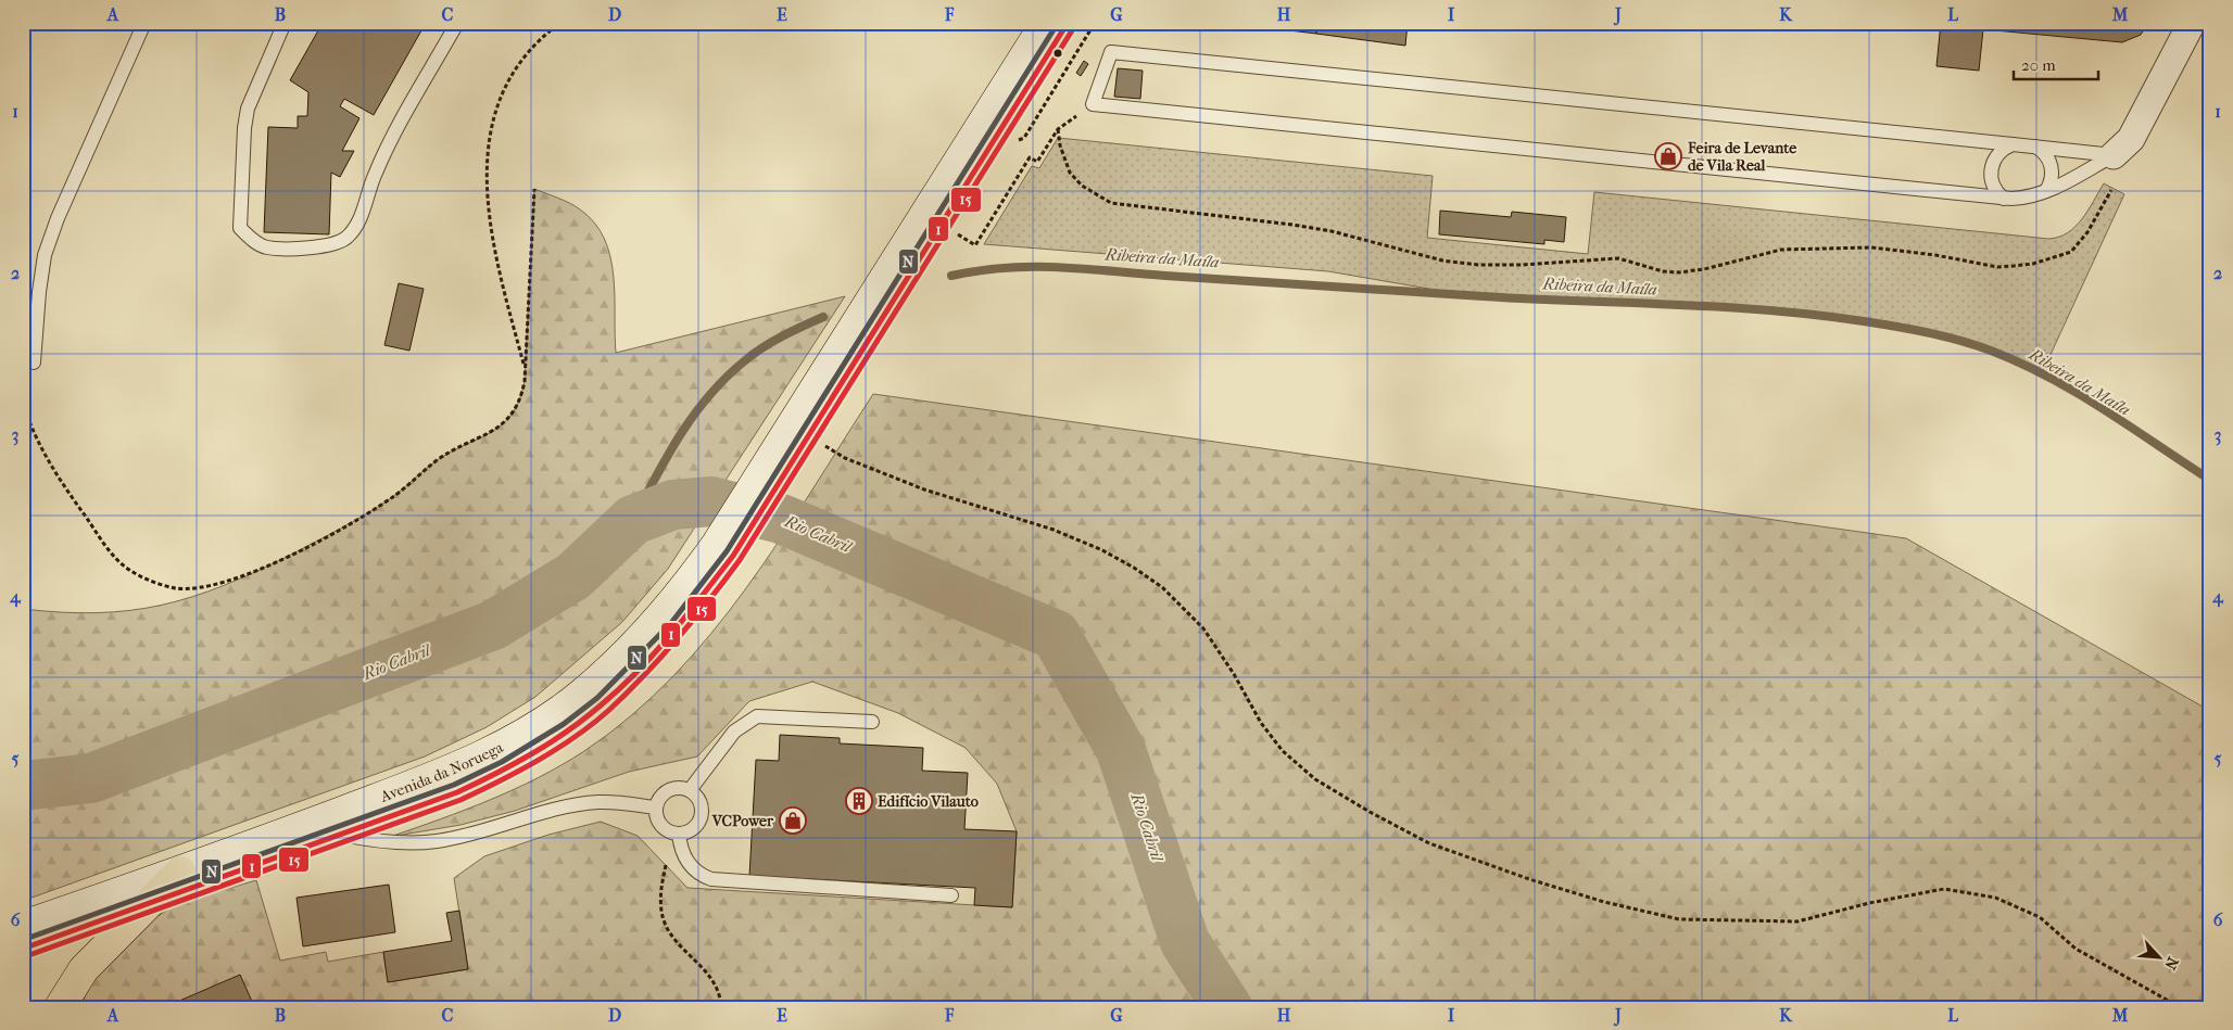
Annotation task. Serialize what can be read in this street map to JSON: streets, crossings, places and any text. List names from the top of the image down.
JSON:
{
  "streets": {
    "main road": ["Avenida da Noruega"]
  },
  "water": ["Ribeira da Maíla", "Rio Cabril"],
  "places": {
    "shop": ["Feira de Levante de Vila Real", "VCPower"],
    "building": ["Edifício Vilauto"]
  },
  "lines": ["transit line 1", "transit line N", "transit line 15"],
  "scale_bar": "20 m",
  "north": "bottom right",
  "grid": {
    "columns": [
      "A",
      "B",
      "C",
      "D",
      "E",
      "F",
      "G",
      "H",
      "I",
      "J",
      "K",
      "L",
      "M"
    ],
    "rows": [
      "1",
      "2",
      "3",
      "4",
      "5",
      "6"
    ]
  }
}
